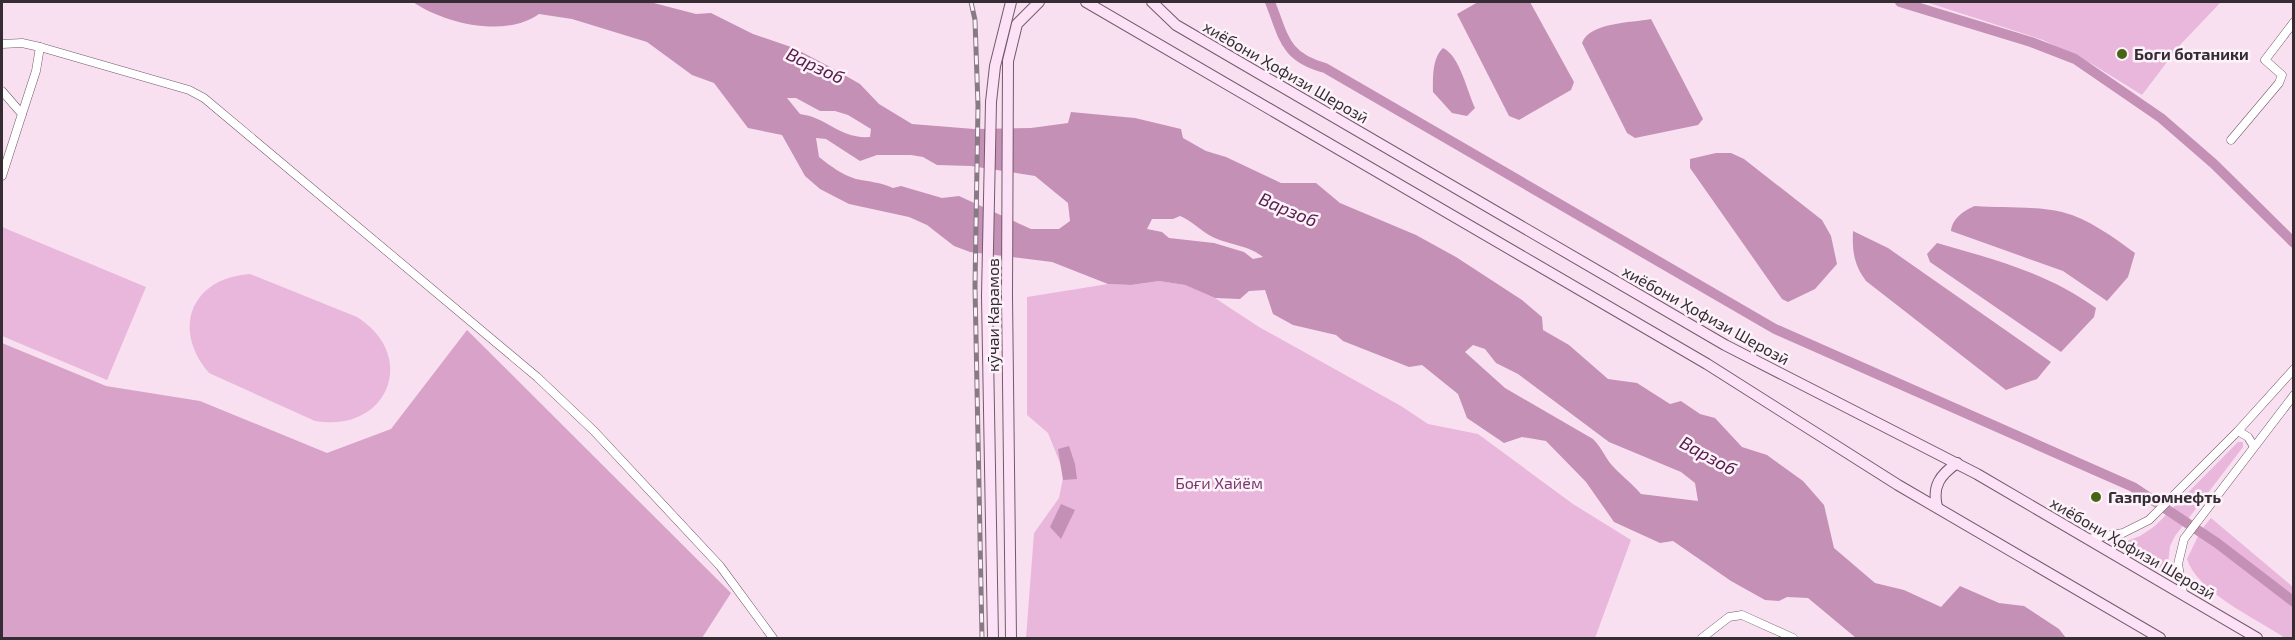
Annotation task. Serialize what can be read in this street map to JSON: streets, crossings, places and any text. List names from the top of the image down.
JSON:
{
  "streets": {
    "main road": ["хиёбони Ҳофизи Шерозӣ", "кӯчаи Карамов"]
  },
  "water": ["Варзоб"],
  "parks": ["Боғи Хайём"],
  "places": ["Боги ботаники", "Газпромнефть"]
}
